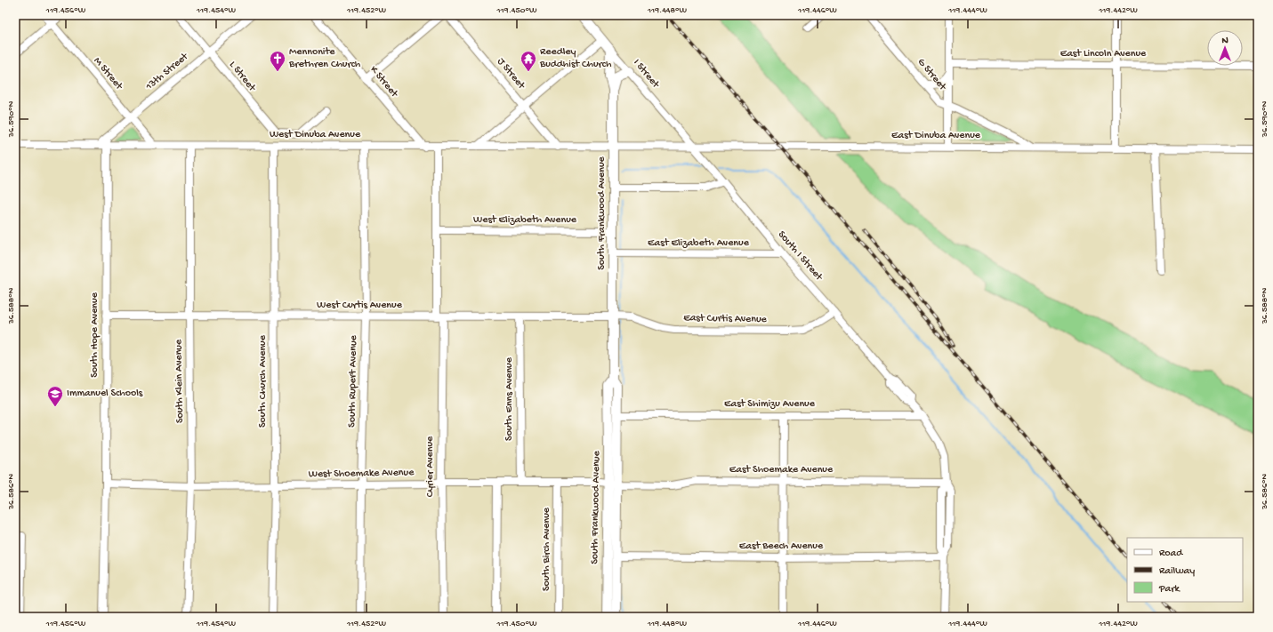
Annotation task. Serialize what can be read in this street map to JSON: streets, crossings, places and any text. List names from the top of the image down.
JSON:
{
  "streets": {
    "main road": ["I Street", "South Frankwood Avenue"],
    "street": [
      "East Lincoln Avenue",
      "13th Street",
      "M Street",
      "J Street",
      "G Street",
      "L Street",
      "K Street",
      "West Dinuba Avenue",
      "East Dinuba Avenue",
      "West Elizabeth Avenue",
      "East Elizabeth Avenue",
      "South I Street",
      "West Curtis Avenue",
      "East Curtis Avenue",
      "South Hope Avenue",
      "South Klein Avenue",
      "South Church Avenue",
      "South Rupert Avenue",
      "South Enns Avenue",
      "East Shimizu Avenue",
      "Cyrier Avenue",
      "East Shoemake Avenue",
      "West Shoemake Avenue",
      "East Beech Avenue",
      "South Birch Avenue"
    ]
  },
  "crossings": [
    ["13th Street", "M Street"],
    ["13th Street", "L Street"],
    ["13th Street", "West Dinuba Avenue"],
    ["13th Street", "South Hope Avenue"],
    ["M Street", "West Dinuba Avenue"],
    ["J Street", "West Dinuba Avenue"],
    ["I Street", "East Dinuba Avenue"],
    ["I Street", "South Frankwood Avenue"],
    ["I Street", "South I Street"],
    ["G Street", "East Dinuba Avenue"],
    ["K Street", "West Dinuba Avenue"],
    ["West Dinuba Avenue", "East Dinuba Avenue"],
    ["West Dinuba Avenue", "South Frankwood Avenue"],
    ["West Dinuba Avenue", "South Hope Avenue"],
    ["West Dinuba Avenue", "South Klein Avenue"],
    ["West Dinuba Avenue", "South Church Avenue"],
    ["West Dinuba Avenue", "South Rupert Avenue"],
    ["West Dinuba Avenue", "Cyrier Avenue"],
    ["East Dinuba Avenue", "South Frankwood Avenue"],
    ["East Dinuba Avenue", "South I Street"],
    ["South Frankwood Avenue", "West Elizabeth Avenue"],
    ["South Frankwood Avenue", "East Elizabeth Avenue"],
    ["South Frankwood Avenue", "West Curtis Avenue"],
    ["South Frankwood Avenue", "East Curtis Avenue"],
    ["South Frankwood Avenue", "East Shimizu Avenue"],
    ["South Frankwood Avenue", "East Shoemake Avenue"],
    ["South Frankwood Avenue", "West Shoemake Avenue"],
    ["South Frankwood Avenue", "East Beech Avenue"],
    ["West Elizabeth Avenue", "Cyrier Avenue"],
    ["East Elizabeth Avenue", "South I Street"],
    ["South I Street", "East Curtis Avenue"],
    ["South I Street", "East Shimizu Avenue"],
    ["South I Street", "East Shoemake Avenue"],
    ["South I Street", "East Beech Avenue"],
    ["West Curtis Avenue", "East Curtis Avenue"],
    ["West Curtis Avenue", "South Hope Avenue"],
    ["West Curtis Avenue", "South Klein Avenue"],
    ["West Curtis Avenue", "South Church Avenue"],
    ["West Curtis Avenue", "South Rupert Avenue"],
    ["West Curtis Avenue", "South Enns Avenue"],
    ["West Curtis Avenue", "Cyrier Avenue"],
    ["South Hope Avenue", "West Shoemake Avenue"],
    ["South Klein Avenue", "West Shoemake Avenue"],
    ["South Church Avenue", "West Shoemake Avenue"],
    ["South Rupert Avenue", "West Shoemake Avenue"],
    ["South Enns Avenue", "West Shoemake Avenue"],
    ["Cyrier Avenue", "West Shoemake Avenue"],
    ["East Shoemake Avenue", "West Shoemake Avenue"],
    ["West Shoemake Avenue", "South Birch Avenue"]
  ],
  "places": {
    "church": ["Mennonite Brethren Church"],
    "temple": ["Reedley Buddhist Church"],
    "school or university": ["Immanuel Schools"]
  },
  "legend": ["Road", "Railway", "Park"],
  "north": "top",
  "coordinates": [
    "119.456°W",
    "119.454°W",
    "119.452°W",
    "119.450°W",
    "119.448°W",
    "119.446°W",
    "119.444°W",
    "119.442°W",
    "36.590°N",
    "36.588°N",
    "36.586°N"
  ]
}
